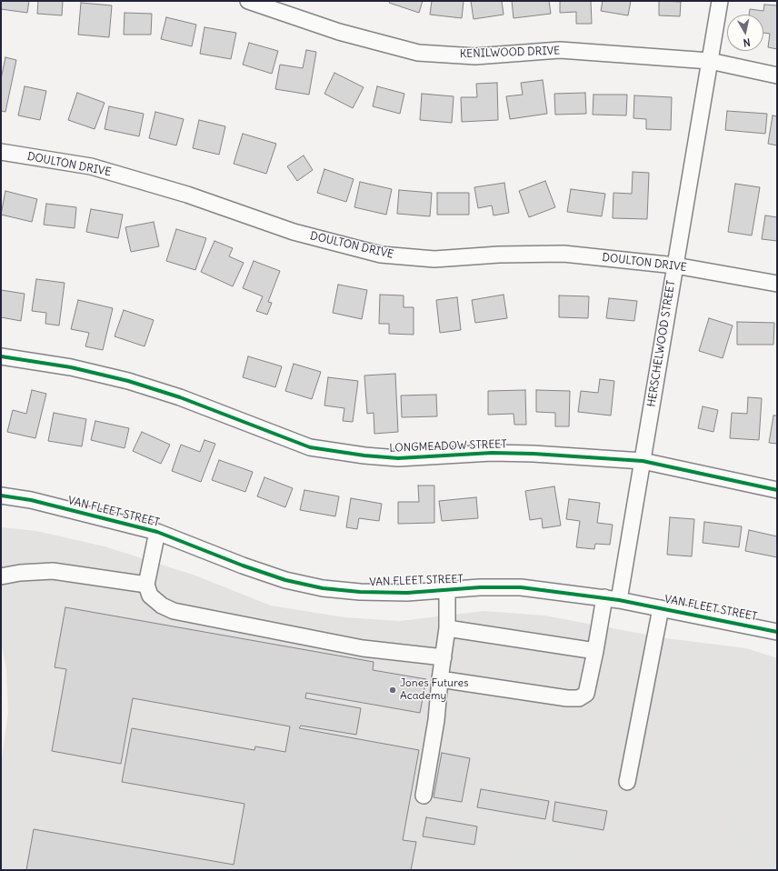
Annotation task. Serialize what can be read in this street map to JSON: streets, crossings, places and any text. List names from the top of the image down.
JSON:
{
  "streets": {
    "street": [
      "KENILWOOD DRIVE",
      "DOULTON DRIVE",
      "HERSCHELWOOD STREET",
      "LONGMEADOW STREET",
      "VAN FLEET STREET"
    ]
  },
  "crossings": [
    ["KENILWOOD DRIVE", "HERSCHELWOOD STREET"],
    ["DOULTON DRIVE", "HERSCHELWOOD STREET"],
    ["HERSCHELWOOD STREET", "LONGMEADOW STREET"],
    ["HERSCHELWOOD STREET", "VAN FLEET STREET"]
  ],
  "places": ["Jones Futures Academy"],
  "north": "bottom"
}
